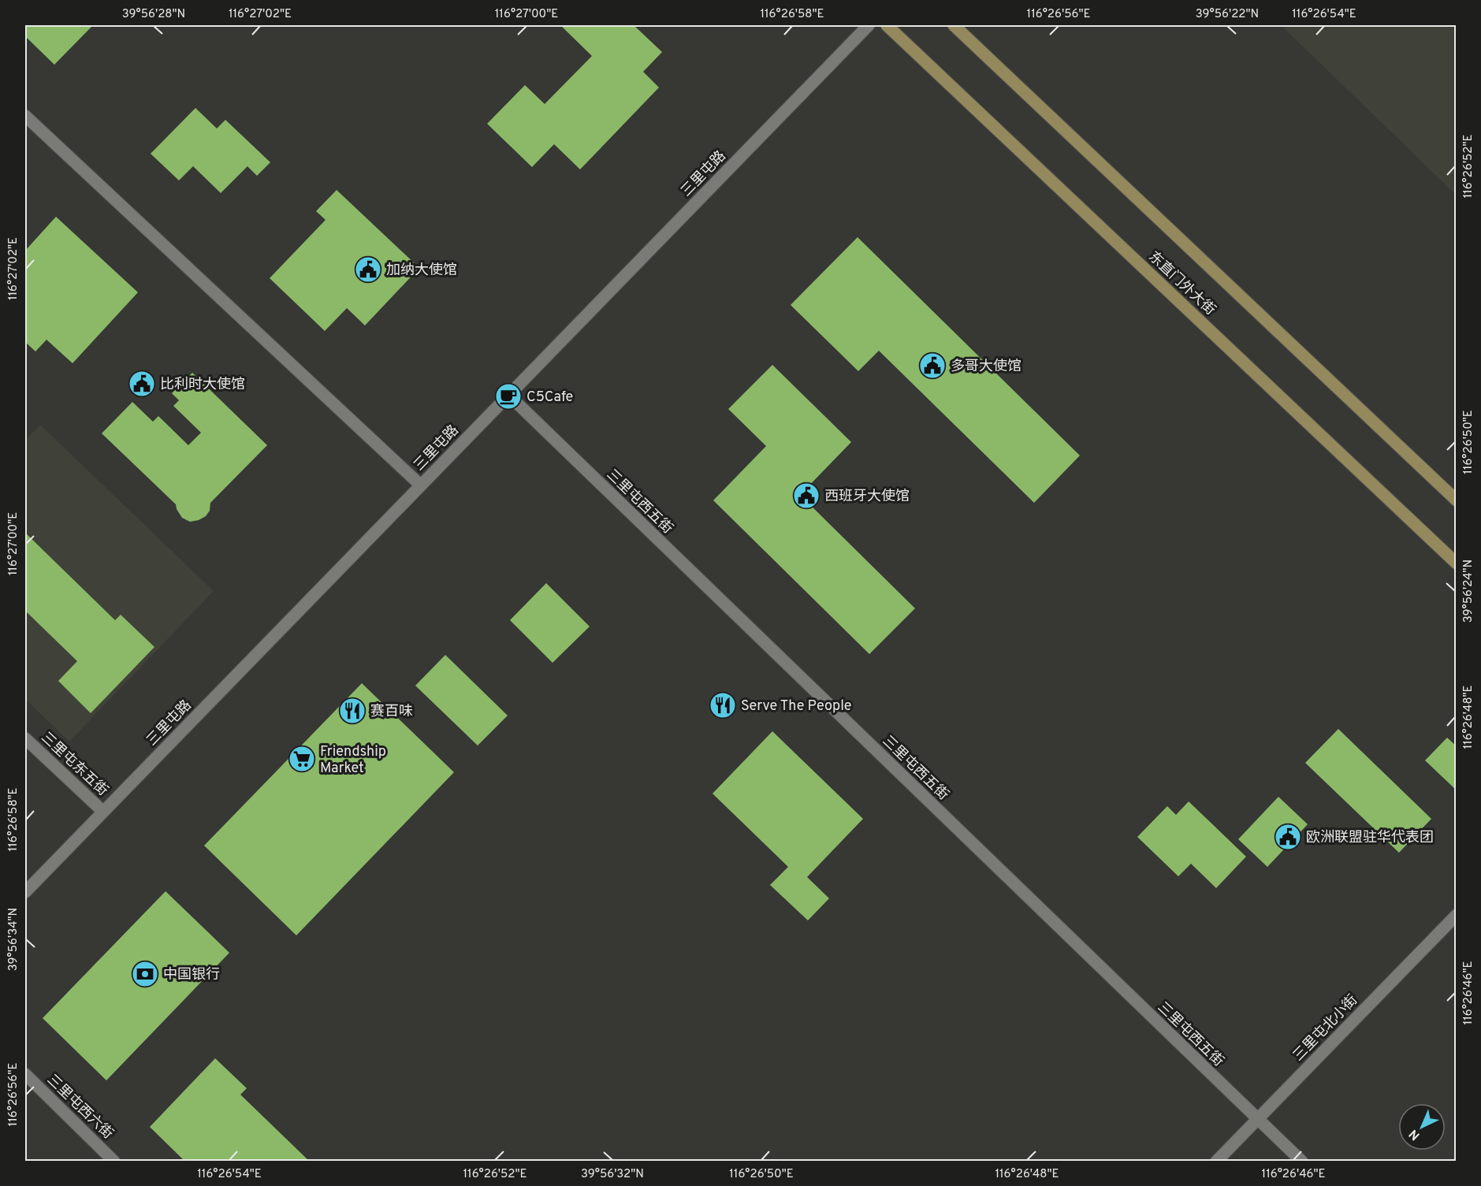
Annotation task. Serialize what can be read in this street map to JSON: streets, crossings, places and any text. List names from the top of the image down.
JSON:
{
  "streets": {
    "main road": ["东直门外大街"],
    "street": [
      "三里屯路",
      "三里屯西五街",
      "三里屯东五街",
      "三里屯北小街",
      "三里屯西六街"
    ]
  },
  "crossings": [
    ["三里屯路", "三里屯西五街"],
    ["三里屯路", "三里屯东五街"],
    ["三里屯西五街", "三里屯北小街"]
  ],
  "places": {
    "public building": [
      "加纳大使馆",
      "多哥大使馆",
      "比利时大使馆",
      "西班牙大使馆",
      "欧洲联盟驻华代表团"
    ],
    "cafe": ["C5Cafe"],
    "restaurant": ["Serve The People", "赛百味"],
    "supermarket": ["Friendship Market"],
    "bank": ["中国银行"]
  },
  "north": "bottom left",
  "coordinates": [
    "39°56'28\"N",
    "116°27'02\"E",
    "116°27'00\"E",
    "116°26'58\"E",
    "116°26'56\"E",
    "39°56'22\"N",
    "116°26'54\"E",
    "116°26'52\"E",
    "116°26'50\"E",
    "39°56'24\"N",
    "116°26'48\"E",
    "39°56'34\"N",
    "116°26'46\"E",
    "39°56'32\"N"
  ]
}
